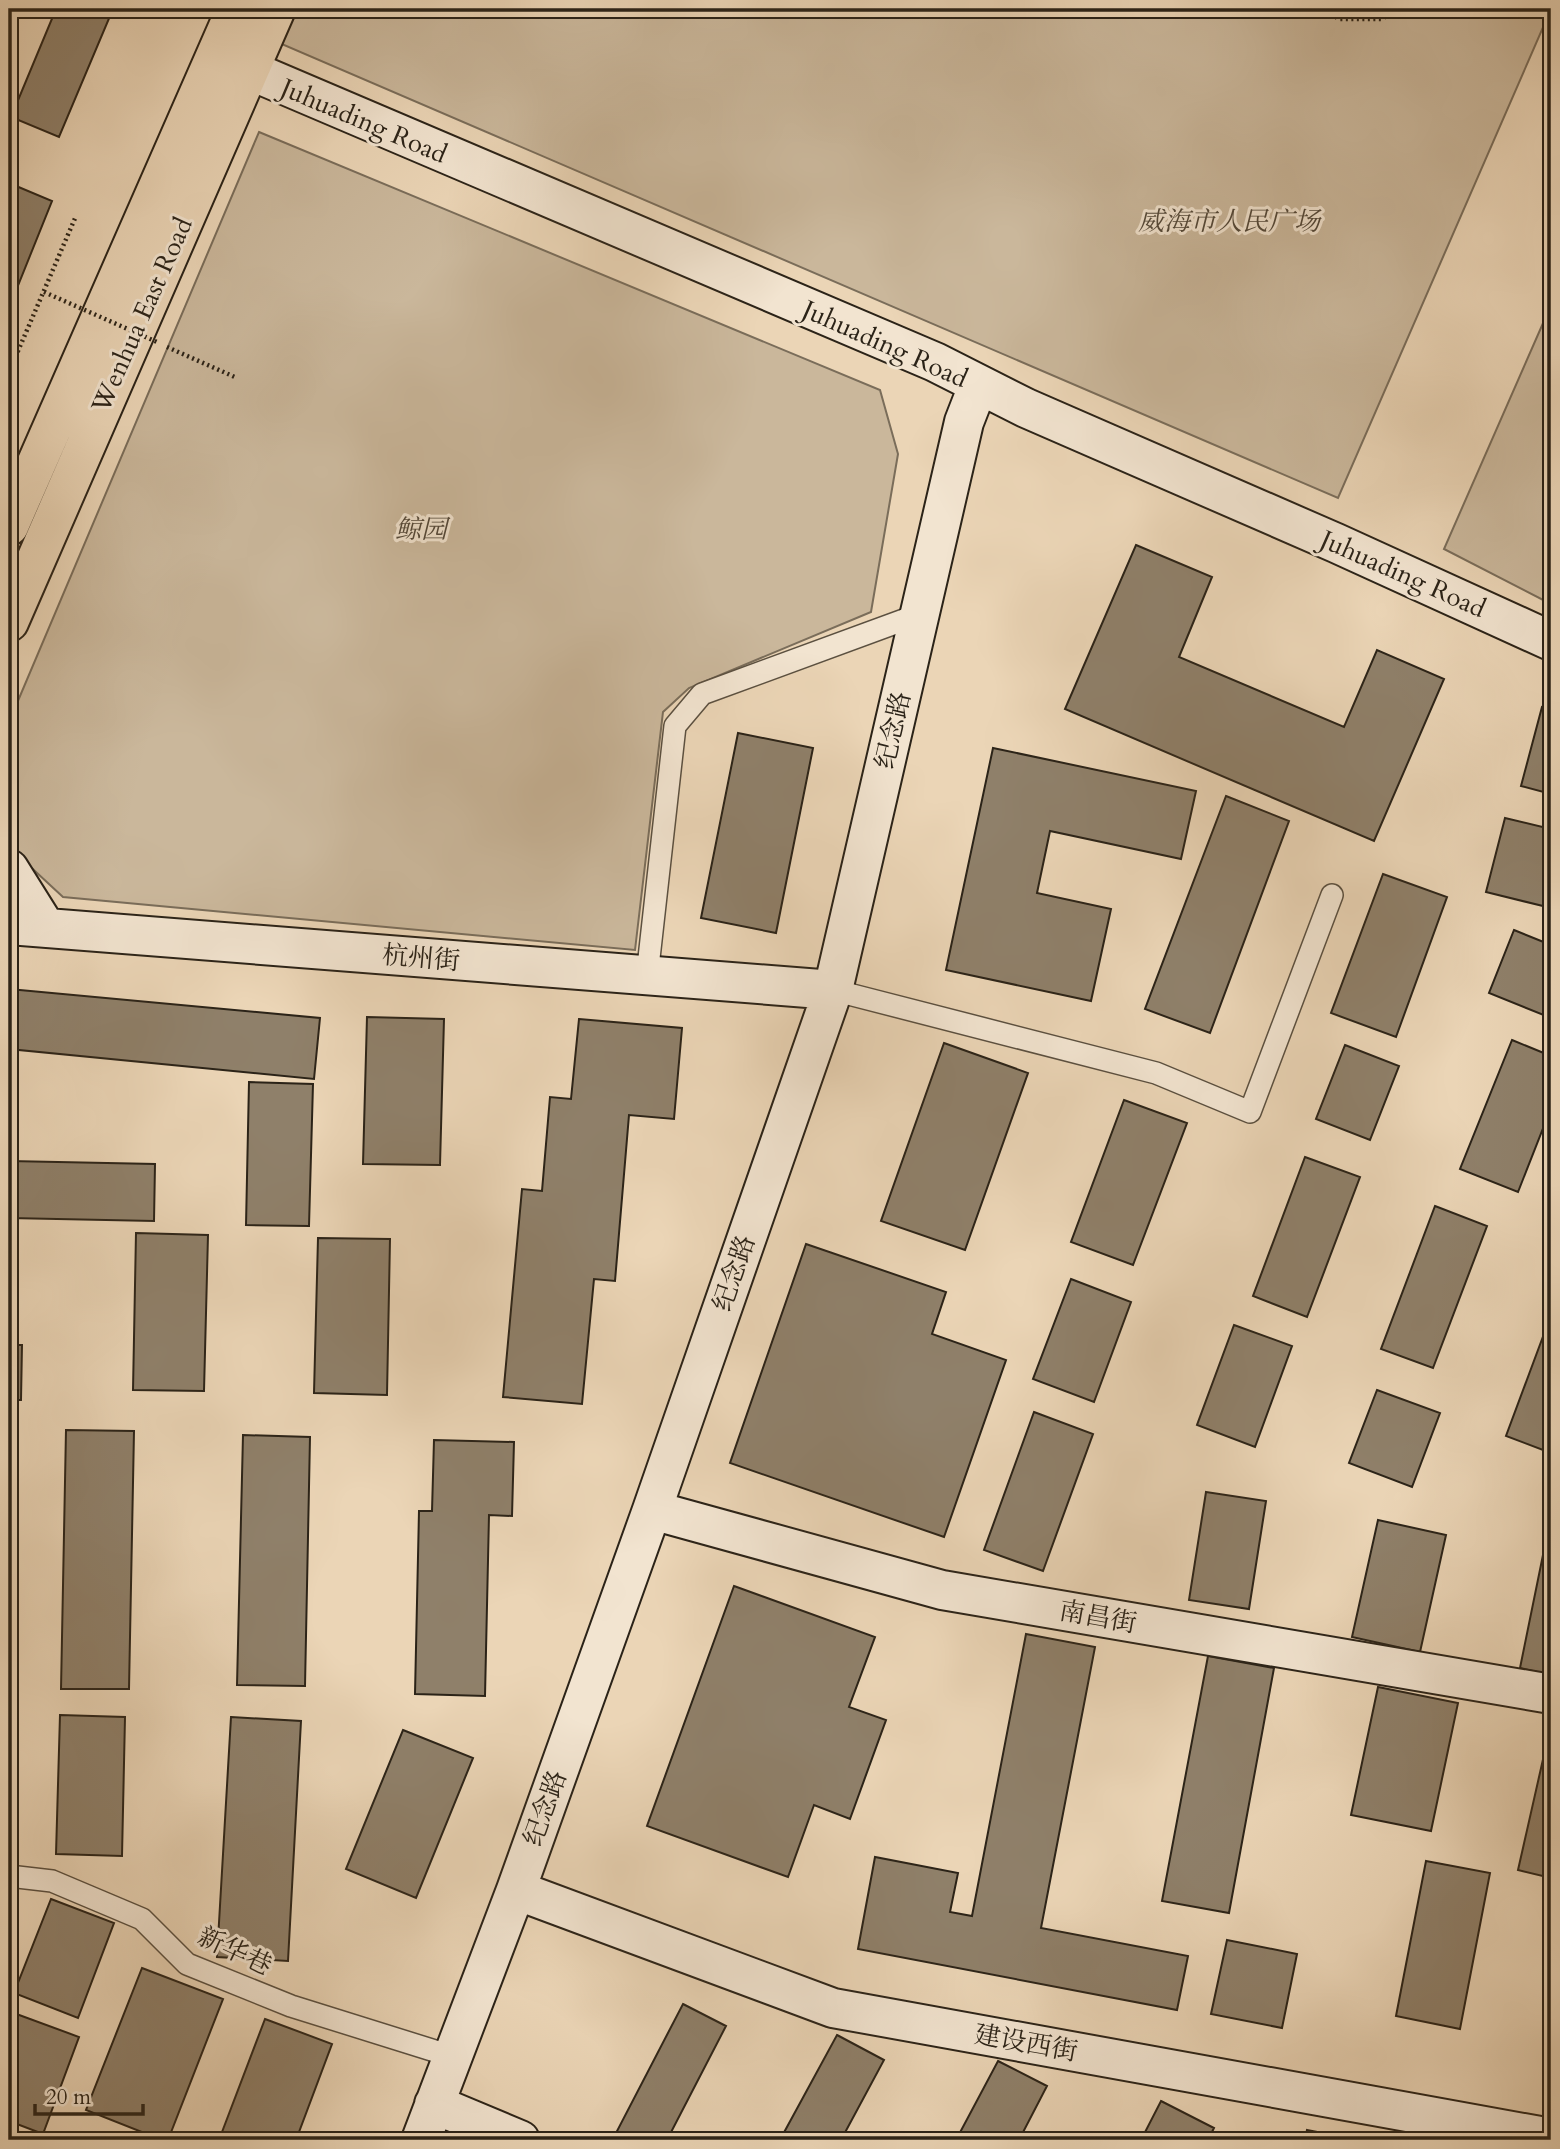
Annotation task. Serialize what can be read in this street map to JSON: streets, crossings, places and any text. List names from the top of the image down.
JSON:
{
  "streets": {
    "main road": ["Wenhua East Road"],
    "street": [
      "Juhuading Road",
      "纪念路",
      "杭州街",
      "南昌街",
      "建设西街"
    ],
    "lane": ["新华巷"]
  },
  "crossings": [
    ["Juhuading Road", "Wenhua East Road"],
    ["Juhuading Road", "纪念路"],
    ["纪念路", "杭州街"],
    ["纪念路", "南昌街"],
    ["纪念路", "新华巷"],
    ["纪念路", "建设西街"]
  ],
  "parks": ["威海市人民广场", "鲸园"],
  "scale_bar": "20 m"
}
